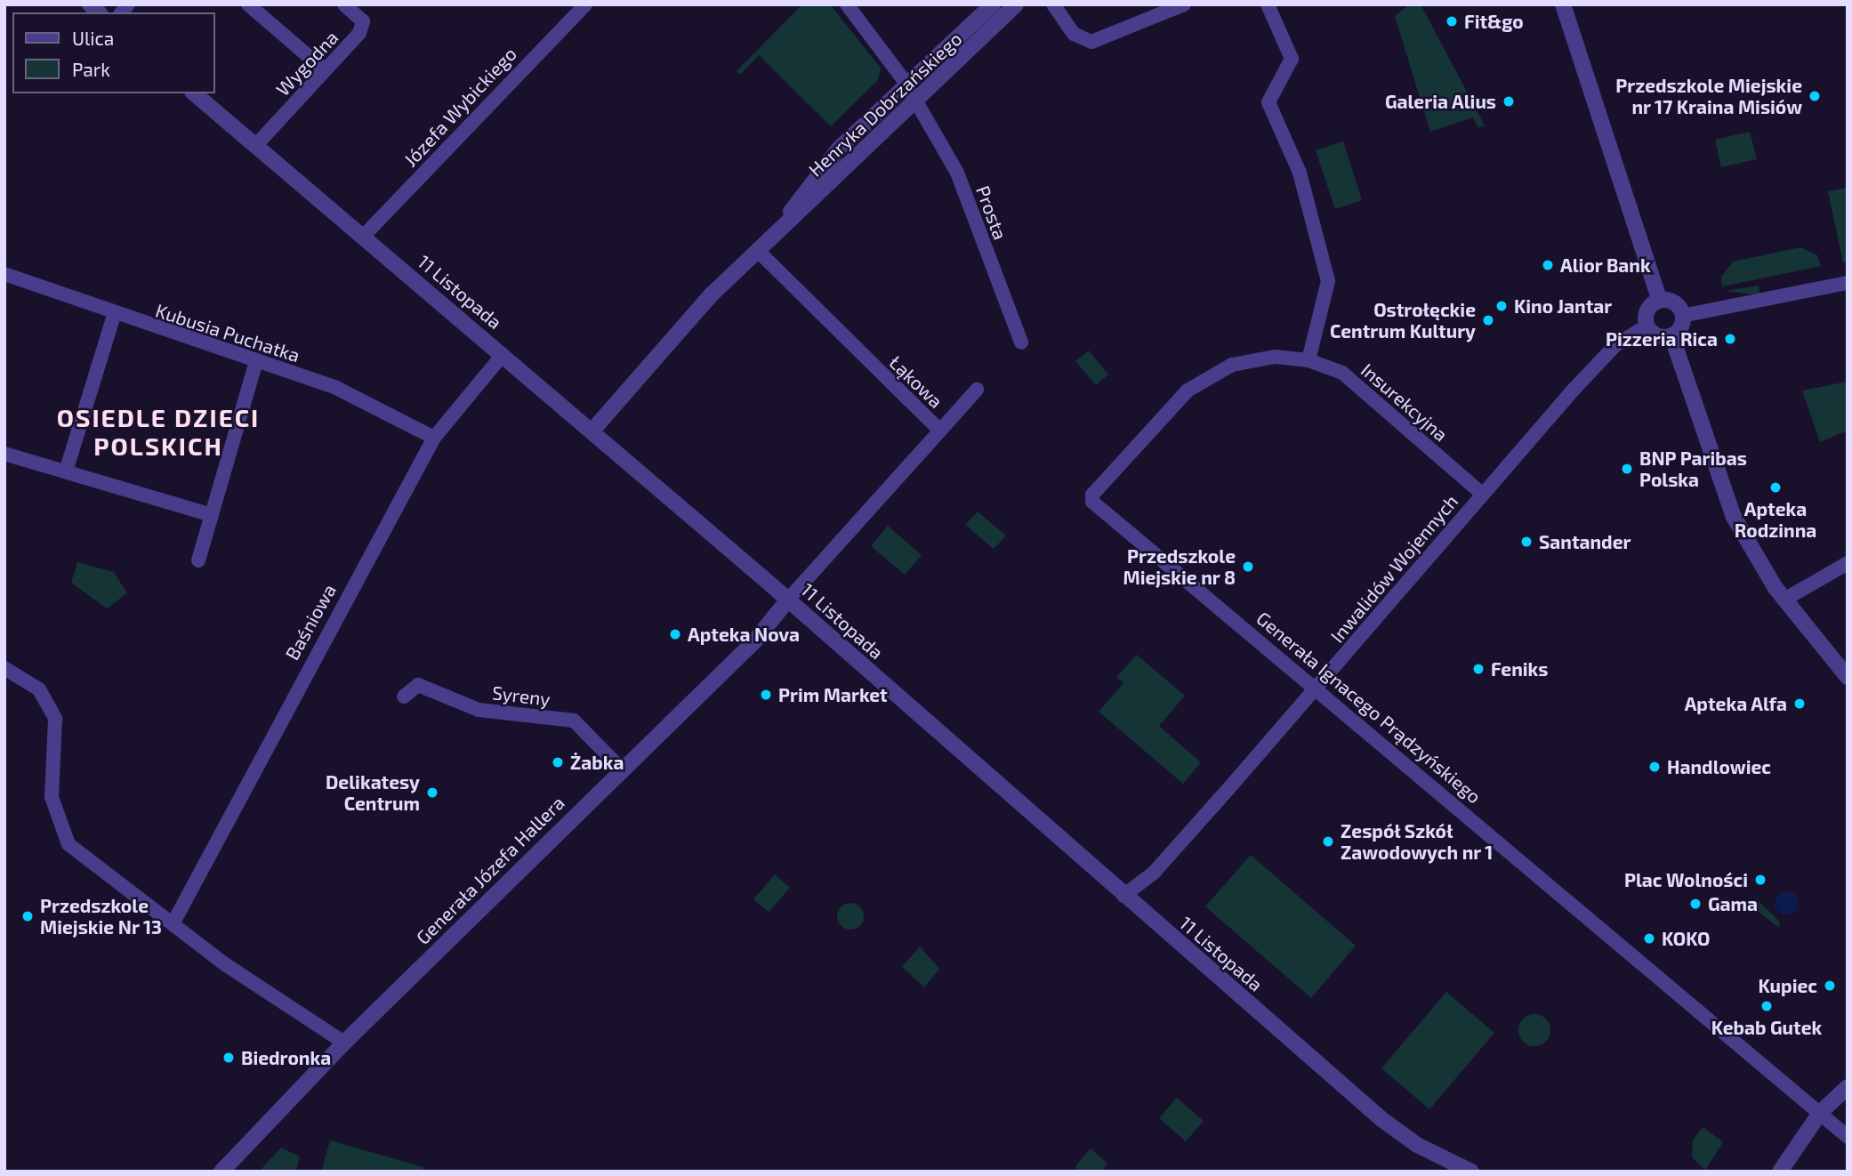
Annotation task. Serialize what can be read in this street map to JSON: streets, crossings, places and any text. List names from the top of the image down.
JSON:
{
  "streets": {
    "street": [
      "Wygodna",
      "Henryka Dobrzańskiego",
      "Józefa Wybickiego",
      "Prosta",
      "11 Listopada",
      "Kubusia Puchatka",
      "Łąkowa",
      "Insurekcyjna",
      "Inwalidów Wojennych",
      "Baśniowa",
      "Syreny",
      "Generała Ignacego Prądzyńskiego",
      "Generała Józefa Hallera"
    ]
  },
  "crossings": [
    ["Wygodna", "11 Listopada"],
    ["Henryka Dobrzańskiego", "Prosta"],
    ["Henryka Dobrzańskiego", "11 Listopada"],
    ["Henryka Dobrzańskiego", "Łąkowa"],
    ["Józefa Wybickiego", "11 Listopada"],
    ["11 Listopada", "Łąkowa"],
    ["11 Listopada", "Inwalidów Wojennych"],
    ["11 Listopada", "Baśniowa"],
    ["11 Listopada", "Generała Józefa Hallera"],
    ["Kubusia Puchatka", "Baśniowa"],
    ["Łąkowa", "Generała Józefa Hallera"],
    ["Insurekcyjna", "Inwalidów Wojennych"],
    ["Insurekcyjna", "Generała Ignacego Prądzyńskiego"],
    ["Inwalidów Wojennych", "Generała Ignacego Prądzyńskiego"],
    ["Syreny", "Generała Józefa Hallera"]
  ],
  "districts": ["OSIEDLE DZIECI POLSKICH"],
  "places": [
    "Fit&go",
    "Przedszkole Miejskie nr 17 Kraina Misiów",
    "Galeria Alius",
    "Alior Bank",
    "Kino Jantar",
    "Ostrołęckie Centrum Kultury",
    "Pizzeria Rica",
    "BNP Paribas Polska",
    "Apteka Rodzinna",
    "Santander",
    "Przedszkole Miejskie nr 8",
    "Apteka Nova",
    "Feniks",
    "Prim Market",
    "Apteka Alfa",
    "Żabka",
    "Handlowiec",
    "Delikatesy Centrum",
    "Zespół Szkół Zawodowych nr 1",
    "Plac Wolności",
    "Gama",
    "Przedszkole Miejskie Nr 13",
    "KOKO",
    "Kupiec",
    "Kebab Gutek",
    "Biedronka"
  ],
  "legend": ["Ulica", "Park"]
}
